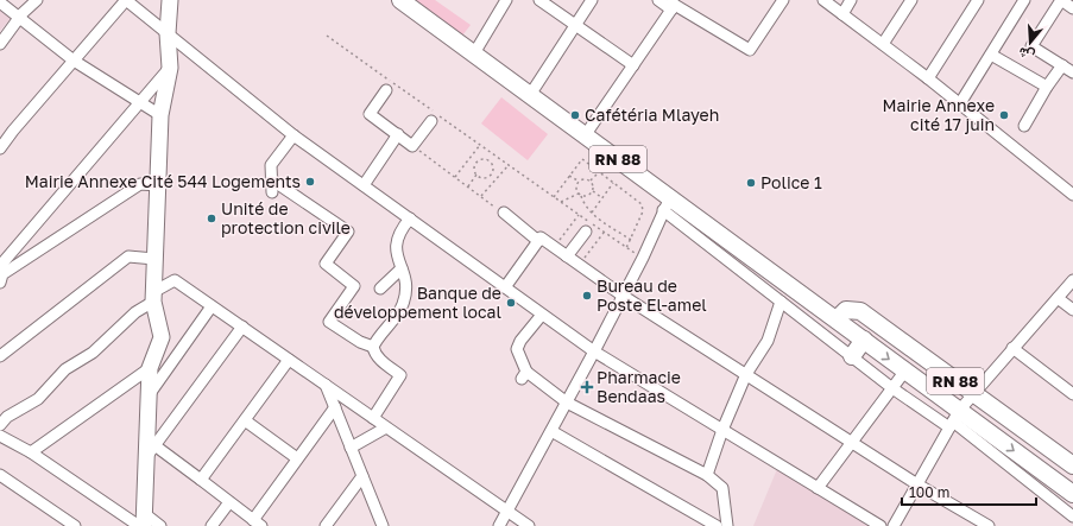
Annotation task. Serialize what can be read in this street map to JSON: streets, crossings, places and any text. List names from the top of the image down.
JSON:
{
  "streets": {
    "main road": ["RN 88"]
  },
  "places": {
    "other": [
      "Cafétéria Mlayeh",
      "Mairie Annexe cité 17 juin",
      "Mairie Annexe Cité 544 Logements",
      "Police 1",
      "Unité de protection civile",
      "Bureau de Poste El-amel",
      "Banque de développement local"
    ],
    "health": ["Pharmacie Bendaas"]
  },
  "scale_bar": "100 m",
  "north": "bottom"
}
